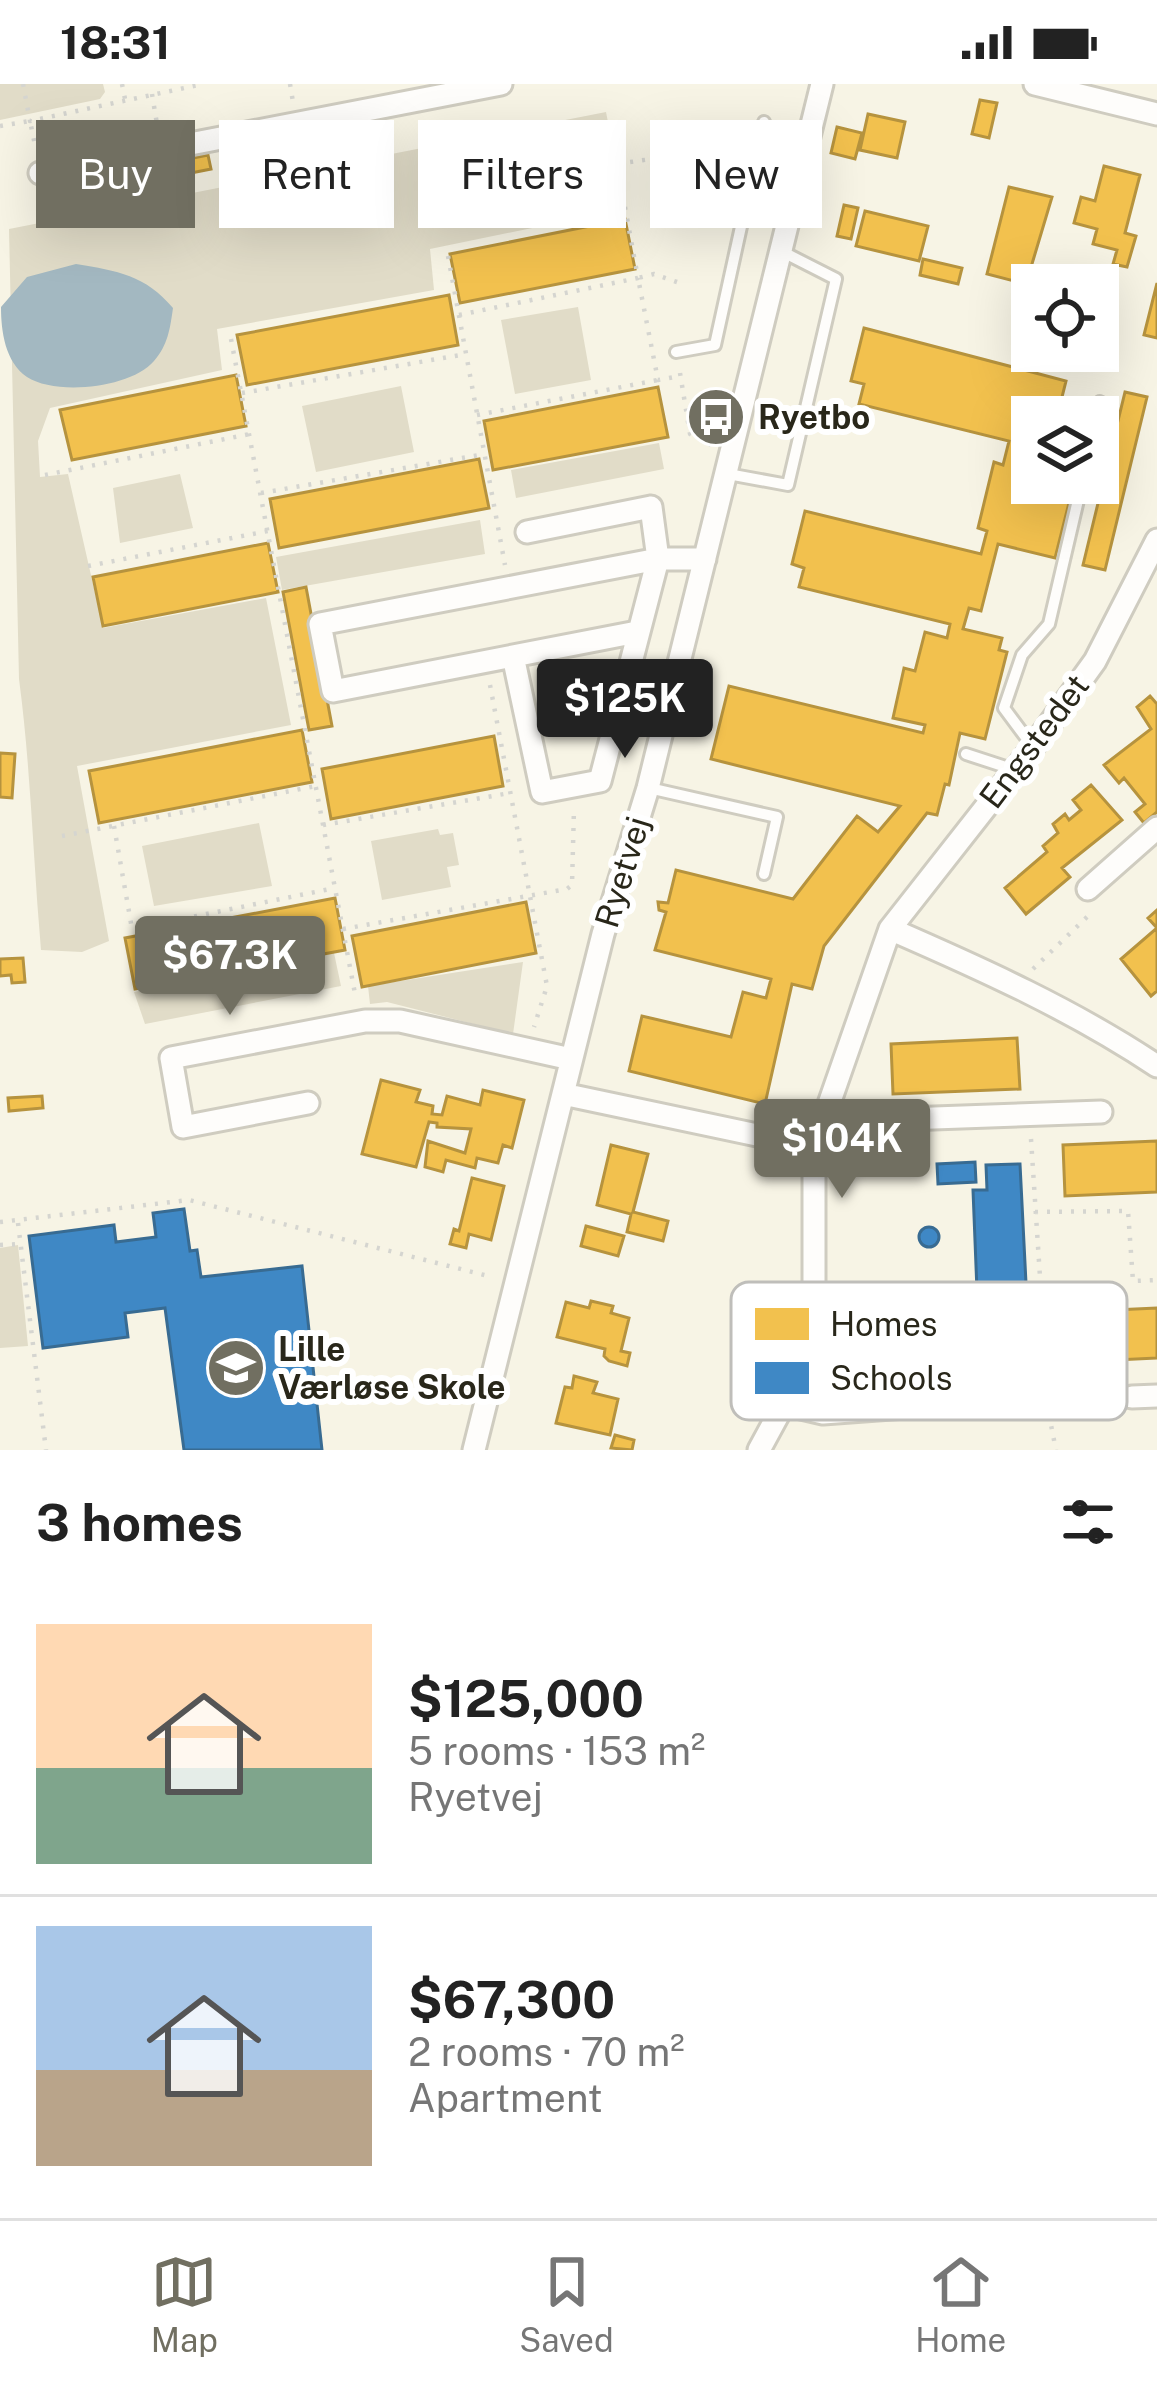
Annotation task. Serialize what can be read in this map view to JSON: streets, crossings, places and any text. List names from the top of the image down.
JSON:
{
  "streets": {
    "street": ["Engstedet", "Ryetvej"]
  },
  "places": {
    "bus stop": ["Ryetbo"],
    "school or university": ["Lille Værløse Skole"]
  },
  "legend": ["Homes", "Schools"],
  "page": {
    "status": "18:31",
    "chip": [
      "Buy",
      "Rent",
      "Filters",
      "New"
    ],
    "price": ["$125K", "$67.3K", "$104K"],
    "heading": "3 homes",
    "list": [
      {
        "name": "$125,000",
        "note": "5 rooms · 153 m² · Ryetvej"
      },
      {
        "name": "$67,300",
        "note": "2 rooms · 70 m² · Apartment"
      }
    ],
    "tabs": ["Map", "Saved", "Home"]
  }
}
